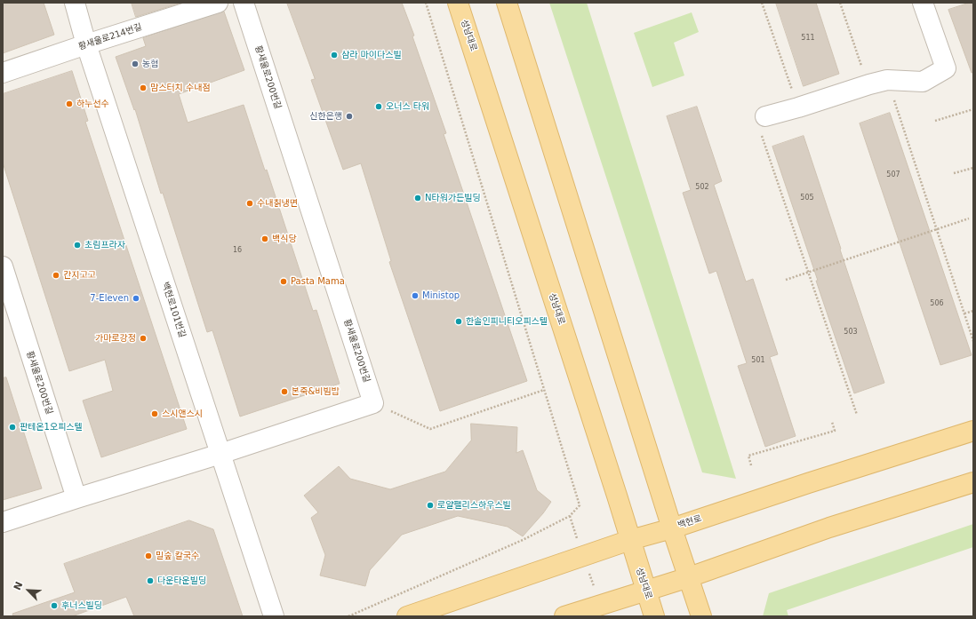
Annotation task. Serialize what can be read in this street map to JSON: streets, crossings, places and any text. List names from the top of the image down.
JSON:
{
  "streets": {
    "main road": ["성남대로", "백현로"],
    "street": ["황새울로214번길", "황새울로200번길", "백현로101번길"]
  },
  "crossings": [
    ["성남대로", "백현로"],
    ["황새울로214번길", "백현로101번길"]
  ],
  "places": [
    "삼라 마이다스빌",
    "농협",
    "맘스터치 수내점",
    "하누선수",
    "오너스 타워",
    "신한은행",
    "N타워가든빌딩",
    "수내칡냉면",
    "백식당",
    "초림프라자",
    "칸지고고",
    "Pasta Mama",
    "Ministop",
    "7-Eleven",
    "한솔인피니티오피스텔",
    "가마로강정",
    "본죽&비빔밥",
    "스시앤스시",
    "판테온1오피스텔",
    "로얄팰리스하우스빌",
    "밀숲 칼국수",
    "다운타운빌딩",
    "후너스빌딩"
  ],
  "house_numbers": [
    "511",
    "507",
    "502",
    "505",
    "16",
    "506",
    "503",
    "501"
  ],
  "north": "top left"
}
